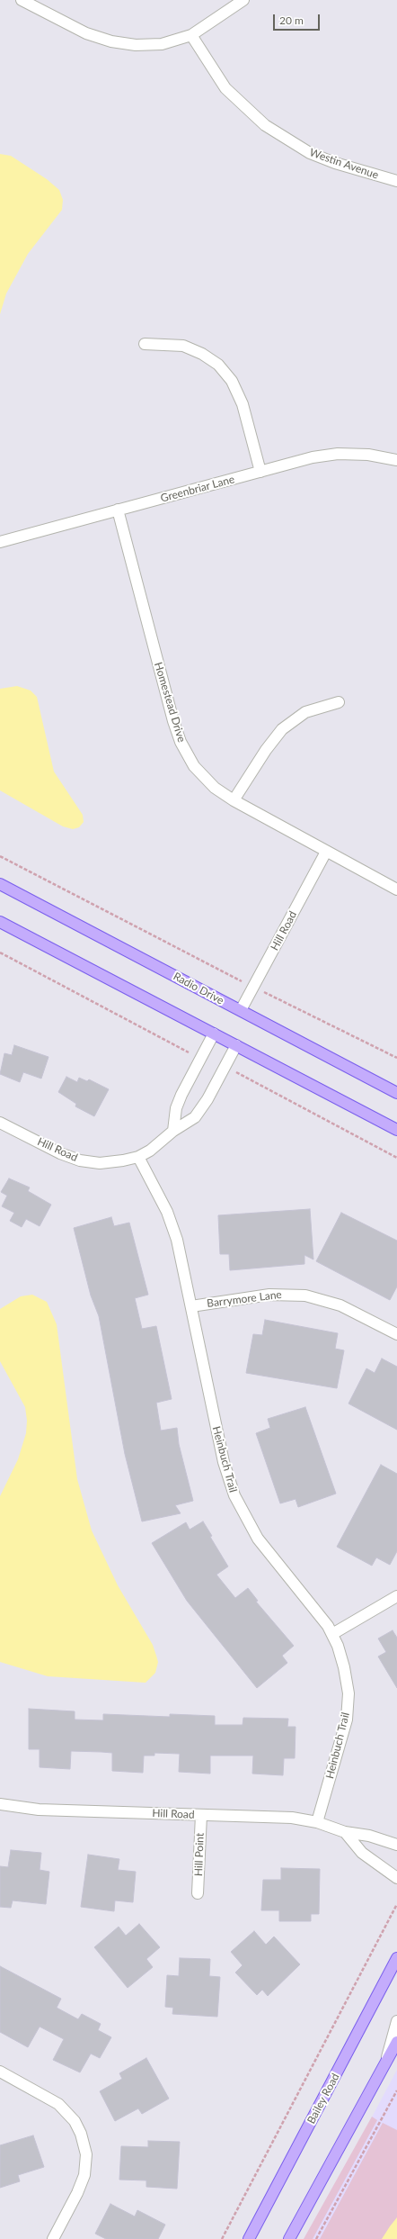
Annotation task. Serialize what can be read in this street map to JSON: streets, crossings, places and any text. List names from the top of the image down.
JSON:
{
  "streets": {
    "main road": ["Radio Drive", "Bailey Road"],
    "street": [
      "Westin Avenue",
      "Greenbriar Lane",
      "Homestead Drive",
      "Hill Road",
      "Barrymore Lane",
      "Heinbuch Trail",
      "Hill Point"
    ]
  },
  "crossings": [
    ["Greenbriar Lane", "Homestead Drive"],
    ["Homestead Drive", "Hill Road"],
    ["Hill Road", "Radio Drive"],
    ["Hill Road", "Heinbuch Trail"],
    ["Hill Road", "Hill Point"],
    ["Barrymore Lane", "Heinbuch Trail"]
  ],
  "scale_bar": "20 m"
}
